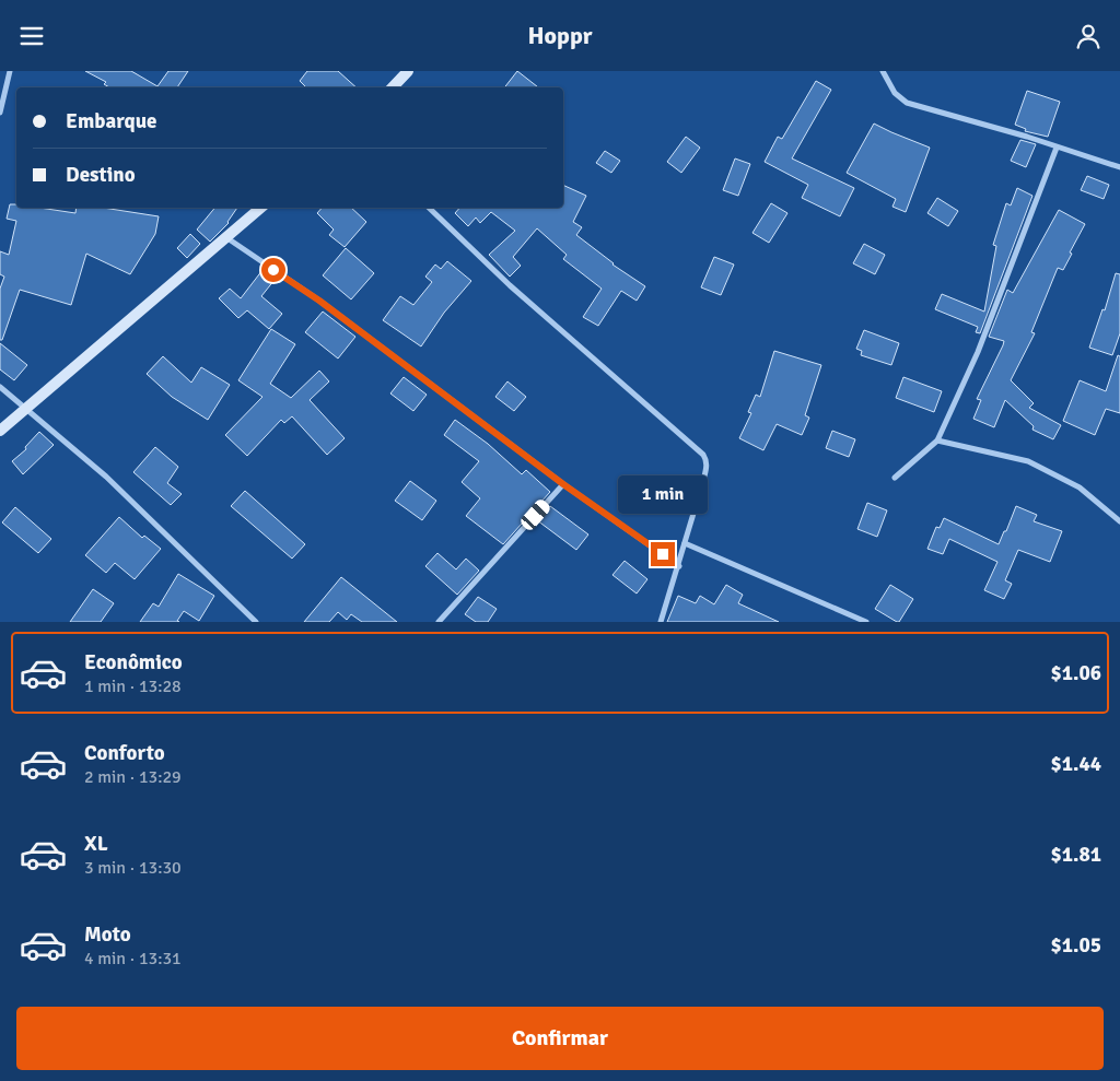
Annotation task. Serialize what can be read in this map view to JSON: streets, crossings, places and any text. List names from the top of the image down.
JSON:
{
  "page": {
    "header": "Hoppr",
    "banner": ["Embarque", "Destino"],
    "bubble": "1 min",
    "list": [
      {
        "name": "Econômico",
        "note": "1 min · 13:28",
        "value": "$1.06"
      },
      {
        "name": "Conforto",
        "note": "2 min · 13:29",
        "value": "$1.44"
      },
      {
        "name": "XL",
        "note": "3 min · 13:30",
        "value": "$1.81"
      },
      {
        "name": "Moto",
        "note": "4 min · 13:31",
        "value": "$1.05"
      }
    ],
    "buttons": "Confirmar"
  }
}
